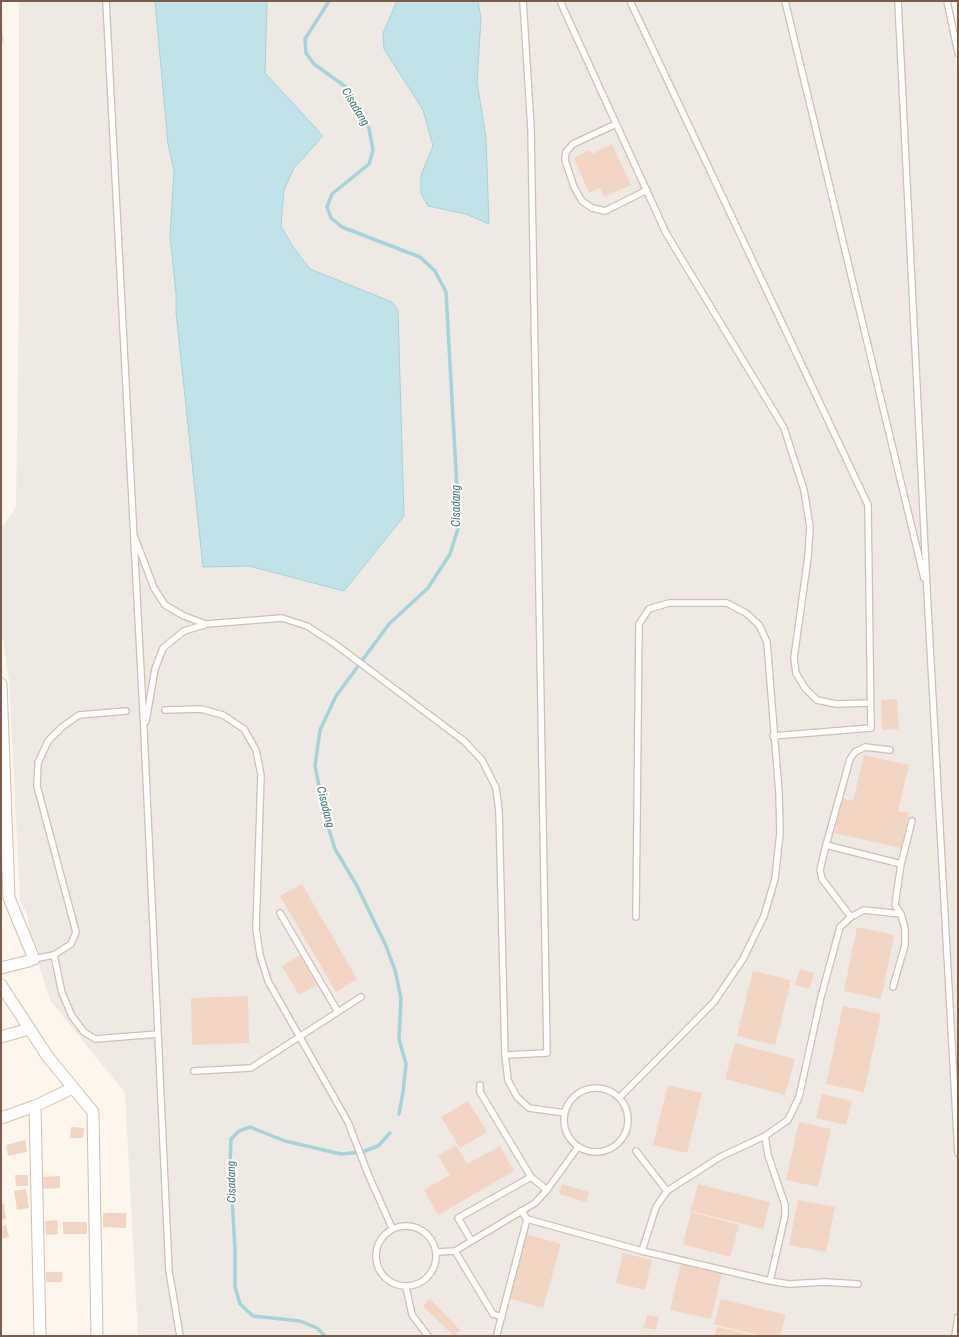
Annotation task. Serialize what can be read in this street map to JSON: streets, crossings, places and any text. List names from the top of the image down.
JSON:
{
  "water": ["Cisadang"]
}
